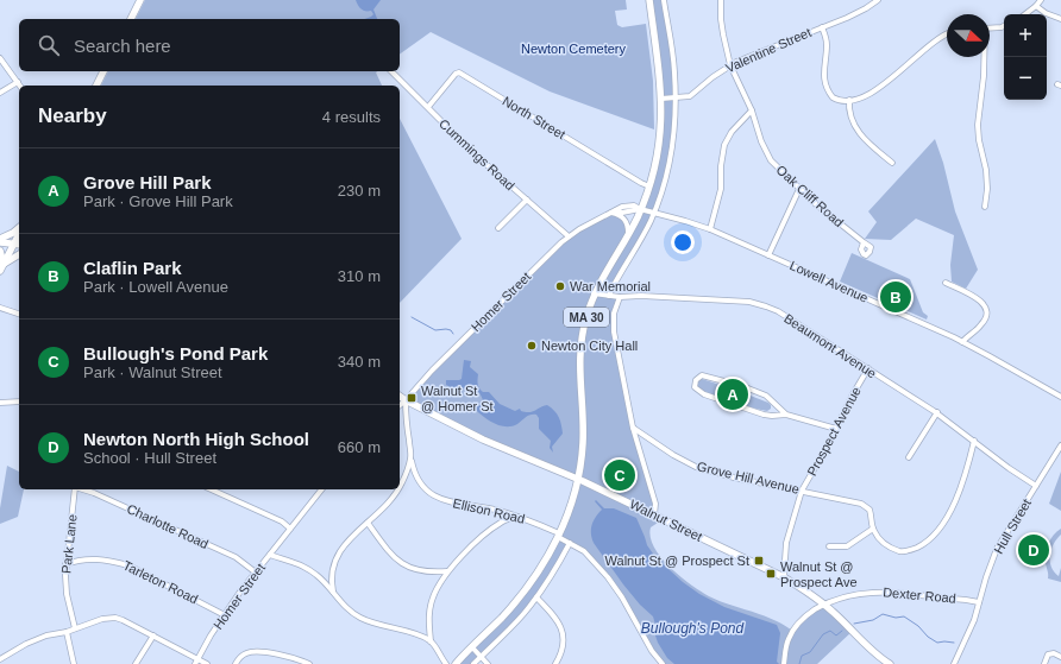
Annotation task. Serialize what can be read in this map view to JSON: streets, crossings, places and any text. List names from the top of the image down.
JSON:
{
  "streets": {
    "main road": ["MA 30", "Walnut Street"],
    "street": [
      "Valentine Street",
      "North Street",
      "Cummings Road",
      "Oak Cliff Road",
      "Lowell Avenue",
      "Homer Street",
      "Beaumont Avenue",
      "Prospect Avenue",
      "Grove Hill Avenue",
      "Ellison Road",
      "Charlotte Road",
      "Hull Street",
      "Park Lane",
      "Tarleton Road",
      "Dexter Road"
    ]
  },
  "crossings": [
    ["Valentine Street", "Oak Cliff Road"],
    ["Valentine Street", "MA 30"],
    ["North Street", "Cummings Road"],
    ["North Street", "MA 30"],
    ["Cummings Road", "Homer Street"],
    ["Lowell Avenue", "Homer Street"],
    ["Lowell Avenue", "MA 30"],
    ["Homer Street", "MA 30"],
    ["Homer Street", "Walnut Street"],
    ["Homer Street", "Charlotte Road"],
    ["Homer Street", "Tarleton Road"],
    ["MA 30", "Beaumont Avenue"],
    ["MA 30", "Ellison Road"],
    ["MA 30", "Walnut Street"],
    ["Beaumont Avenue", "Prospect Avenue"],
    ["Beaumont Avenue", "Hull Street"],
    ["Prospect Avenue", "Grove Hill Avenue"],
    ["Prospect Avenue", "Walnut Street"],
    ["Walnut Street", "Dexter Road"],
    ["Hull Street", "Dexter Road"],
    ["Park Lane", "Tarleton Road"]
  ],
  "water": ["Bullough's Pond"],
  "parks": ["Newton Cemetery"],
  "places": {
    "other": ["War Memorial", "Newton City Hall"],
    "transit": ["Walnut St @ Homer St", "Walnut St @ Prospect St", "Walnut St @ Prospect Ave"]
  },
  "north": "right",
  "page": {
    "map_buttons": ["+", "−"],
    "search": "Search here",
    "heading": ["Nearby", "4 results"],
    "list": [
      {
        "mark": "A",
        "name": "Grove Hill Park",
        "note": "Park · Grove Hill Park",
        "value": "230 m"
      },
      {
        "mark": "B",
        "name": "Claflin Park",
        "note": "Park · Lowell Avenue",
        "value": "310 m"
      },
      {
        "mark": "C",
        "name": "Bullough's Pond Park",
        "note": "Park · Walnut Street",
        "value": "340 m"
      },
      {
        "mark": "D",
        "name": "Newton North High School",
        "note": "School · Hull Street",
        "value": "660 m"
      }
    ],
    "pins": [
      "B",
      "A",
      "C",
      "D"
    ]
  }
}
